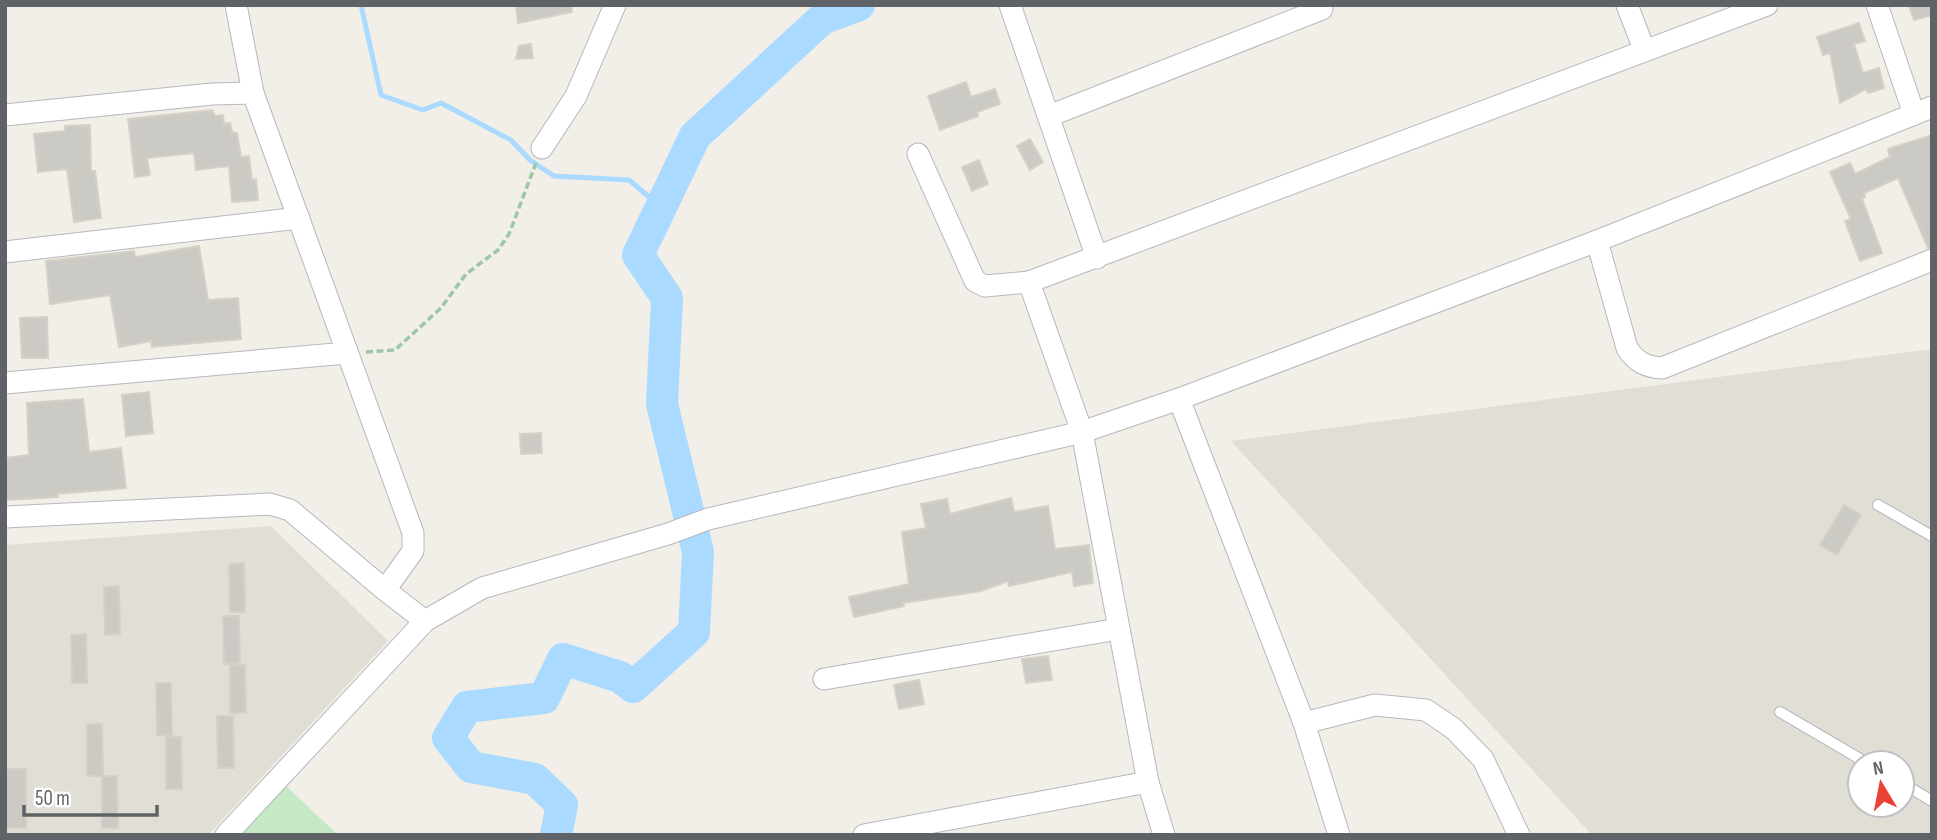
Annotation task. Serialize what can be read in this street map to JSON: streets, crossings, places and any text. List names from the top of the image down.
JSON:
{
  "scale_bar": "50 m",
  "north": "top"
}
